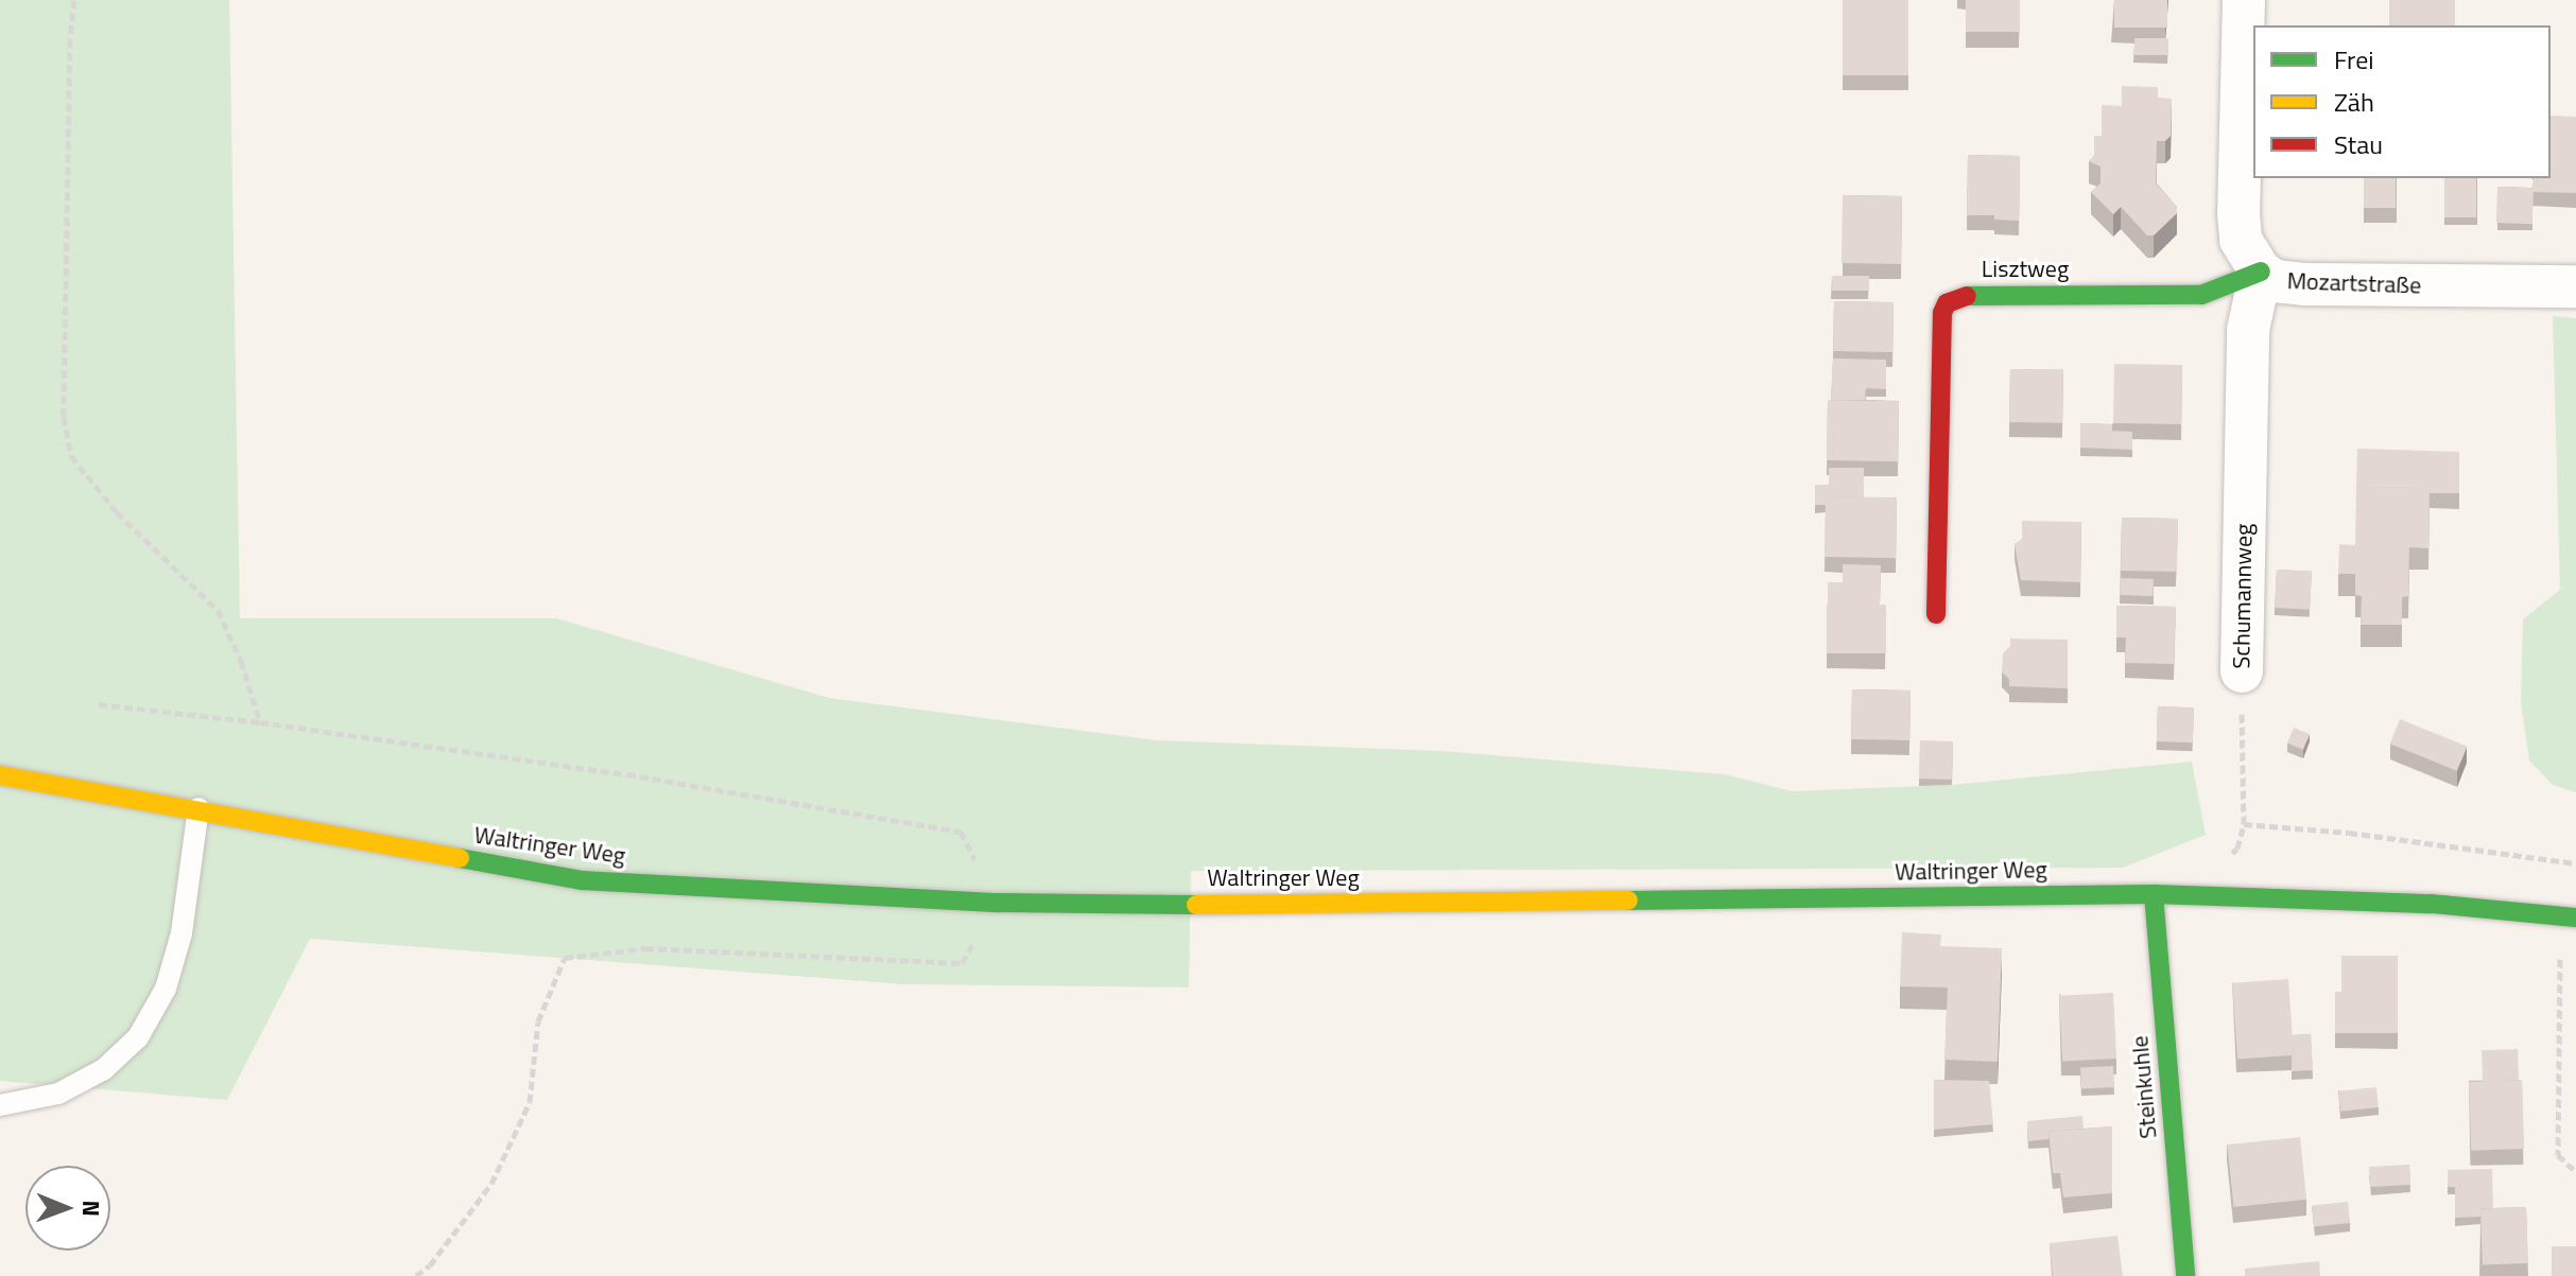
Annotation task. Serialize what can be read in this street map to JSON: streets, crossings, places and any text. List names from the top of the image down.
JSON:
{
  "streets": {
    "street": [
      "Lisztweg",
      "Mozartstraße",
      "Schumannweg",
      "Waltringer Weg",
      "Steinkuhle"
    ]
  },
  "crossings": [
    ["Lisztweg", "Mozartstraße"],
    ["Lisztweg", "Schumannweg"],
    ["Mozartstraße", "Schumannweg"],
    ["Waltringer Weg", "Steinkuhle"]
  ],
  "legend": ["Frei", "Zäh", "Stau"],
  "north": "right"
}
